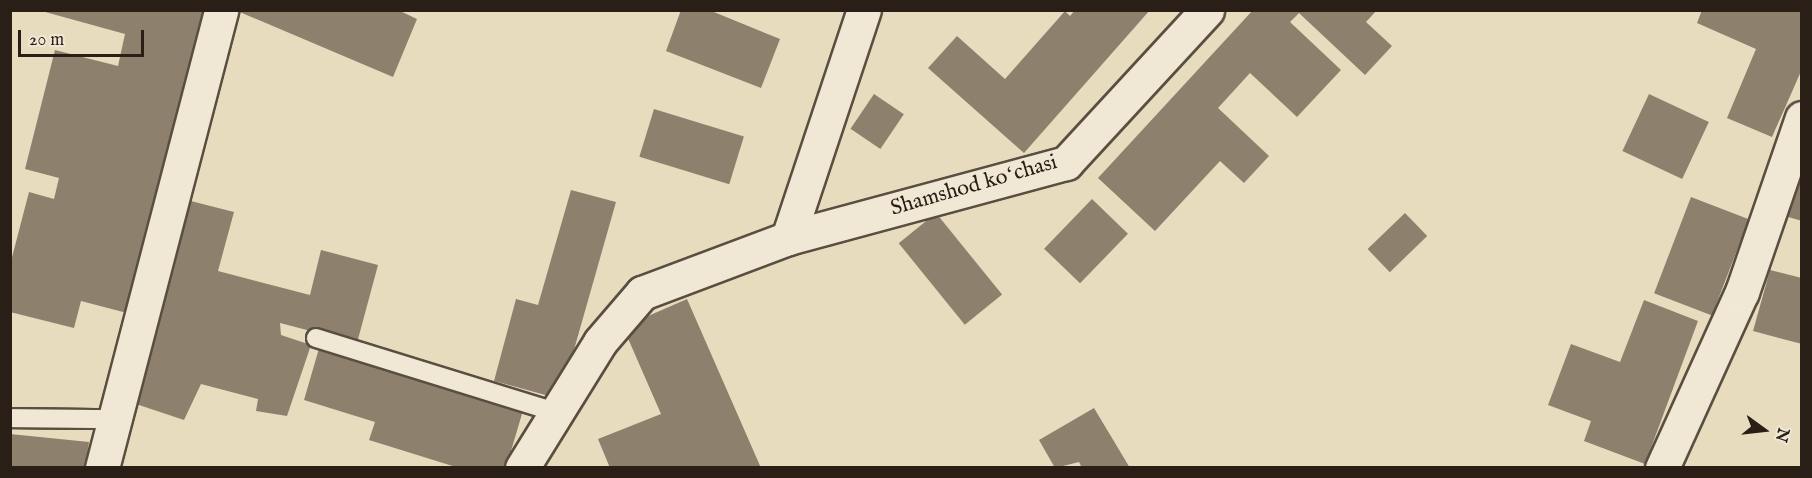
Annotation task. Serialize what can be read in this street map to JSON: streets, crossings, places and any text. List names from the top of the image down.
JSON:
{
  "streets": {
    "street": ["Shamshod koʻchasi"]
  },
  "scale_bar": "20 m",
  "north": "right"
}
